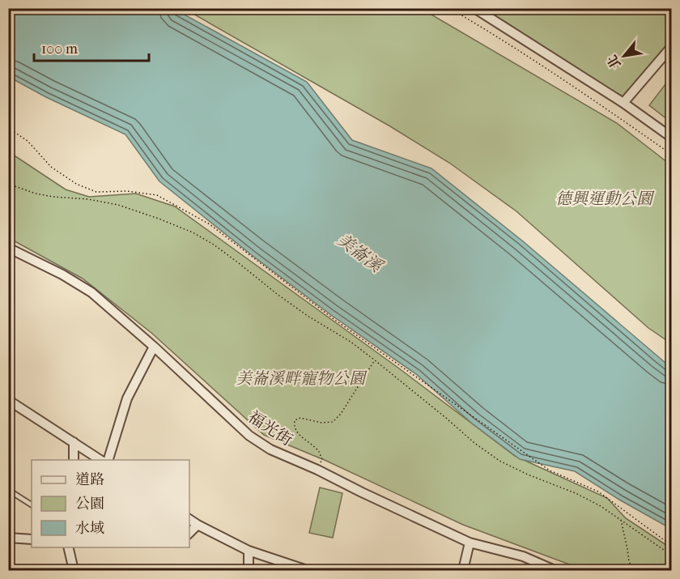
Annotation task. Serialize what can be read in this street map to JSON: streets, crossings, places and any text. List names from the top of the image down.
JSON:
{
  "streets": {
    "street": ["福光街"]
  },
  "water": ["美崙溪"],
  "parks": ["德興運動公園", "美崙溪畔寵物公園"],
  "legend": ["道路", "公園", "水域"],
  "scale_bar": "100 m",
  "north": "bottom left"
}
